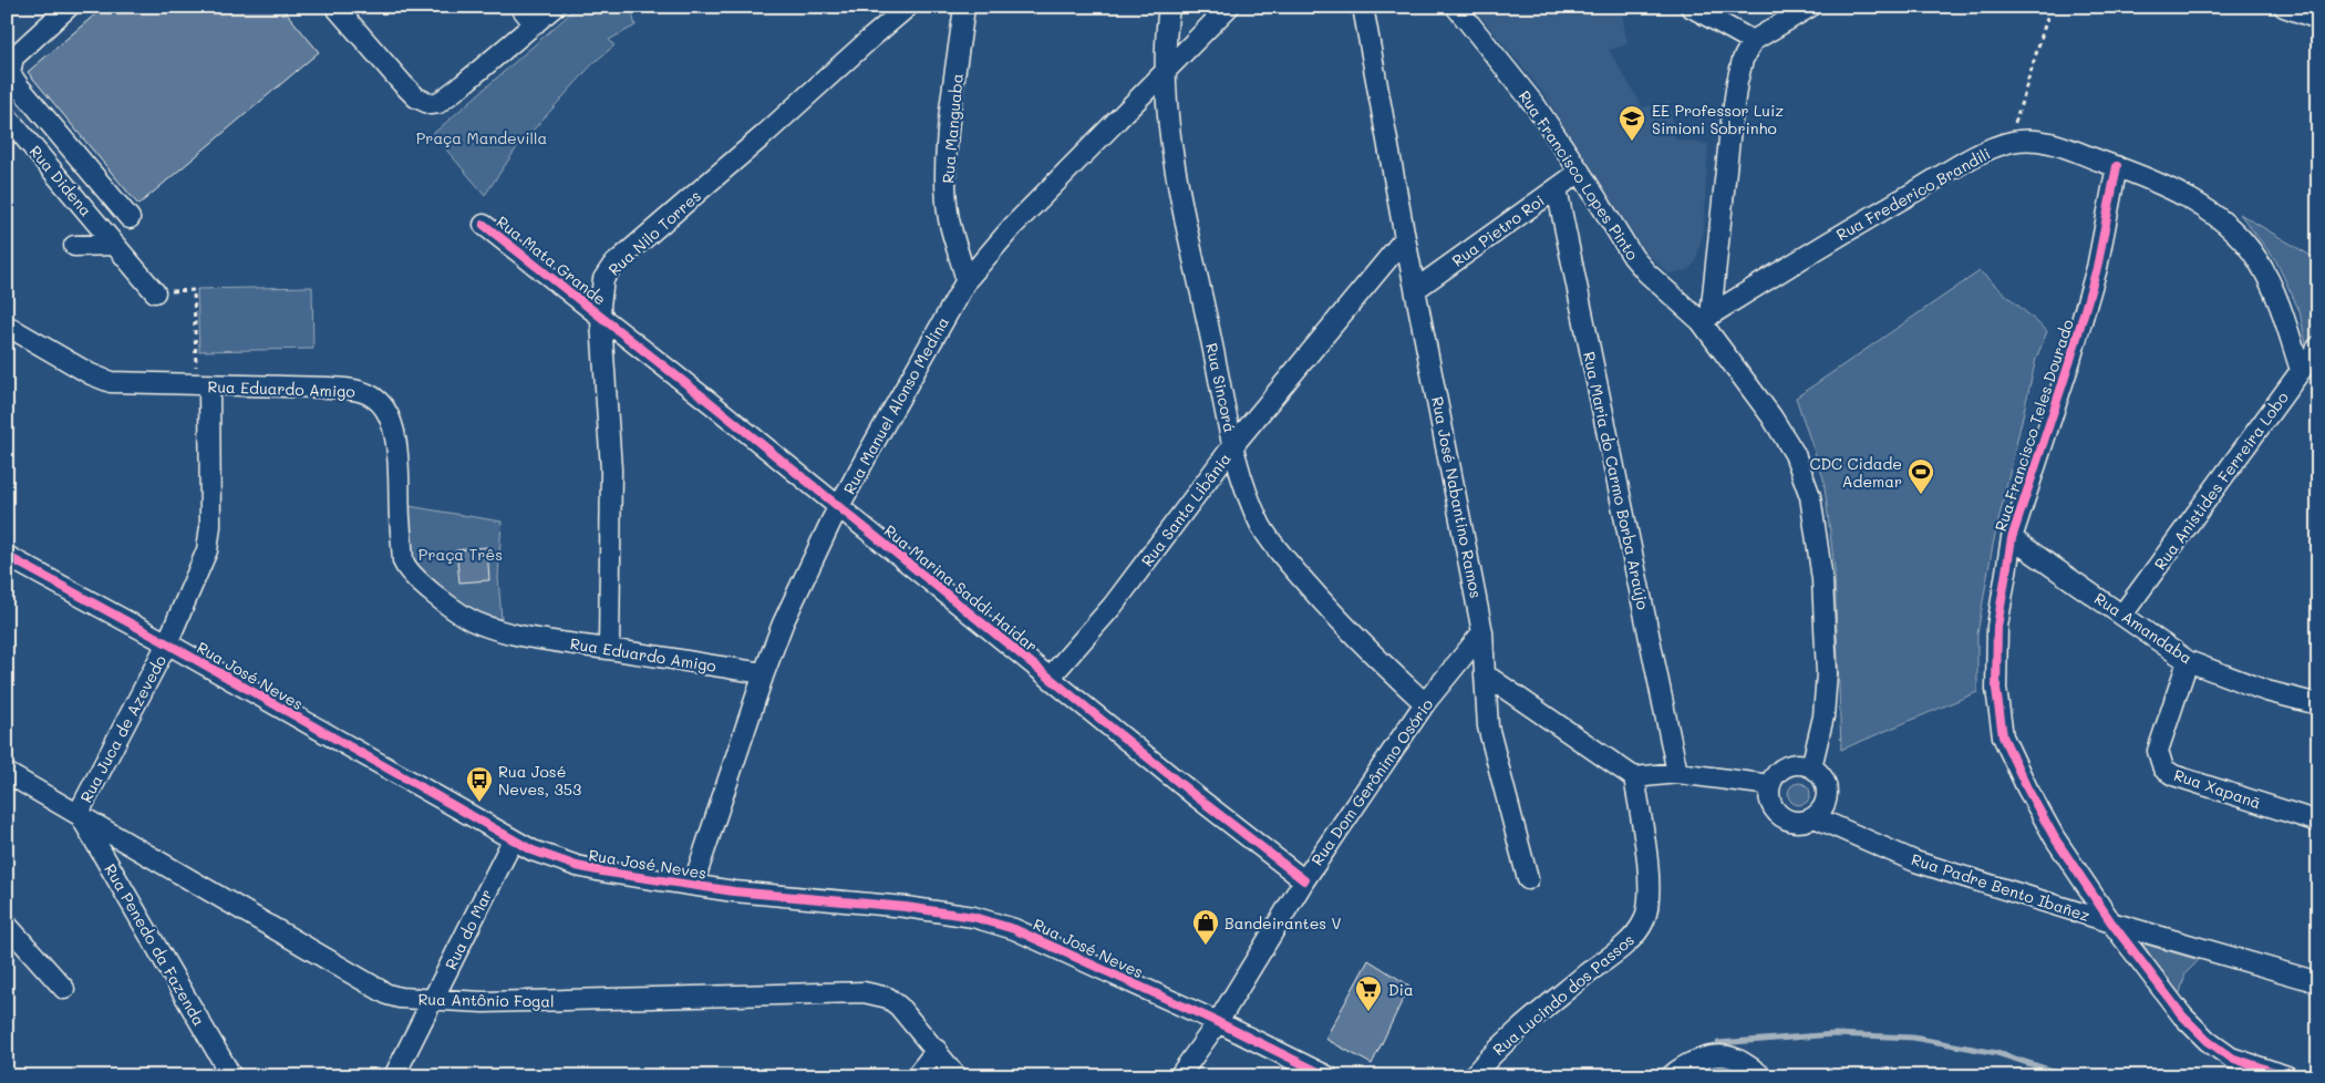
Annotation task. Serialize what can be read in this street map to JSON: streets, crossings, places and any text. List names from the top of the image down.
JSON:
{
  "streets": {
    "street": [
      "Rua Manguaba",
      "Rua Francisco Lopes Pinto",
      "Rua Didena",
      "Rua Frederico Brandili",
      "Rua Pietro Roi",
      "Rua Nilo Torres",
      "Rua Mata Grande",
      "Rua Sincorá",
      "Rua Eduardo Amigo",
      "Rua Manuel Alonso Medina",
      "Rua Francisco Teles Dourado",
      "Rua Maria do Carmo Borba Araújo",
      "Rua Anistides Ferreira Lobo",
      "Rua José Nabantino Ramos",
      "Rua Santa Libânia",
      "Rua Marina Saddi Haidar",
      "Rua Amandaba",
      "Rua José Neves",
      "Rua Juca de Azevedo",
      "Rua Dom Gerônimo Osório",
      "Rua Xapanã",
      "Rua Padre Bento Ibañez",
      "Rua do Mar",
      "Rua Penedo da Fazenda",
      "Rua Lucindo dos Passos",
      "Rua Antônio Fogal"
    ]
  },
  "crossings": [
    ["Rua Manguaba", "Rua Manuel Alonso Medina"],
    ["Rua Francisco Lopes Pinto", "Rua Frederico Brandili"],
    ["Rua Francisco Lopes Pinto", "Rua Pietro Roi"],
    ["Rua Francisco Lopes Pinto", "Rua Padre Bento Ibañez"],
    ["Rua Frederico Brandili", "Rua Francisco Teles Dourado"],
    ["Rua Frederico Brandili", "Rua Anistides Ferreira Lobo"],
    ["Rua Pietro Roi", "Rua Maria do Carmo Borba Araújo"],
    ["Rua Pietro Roi", "Rua José Nabantino Ramos"],
    ["Rua Nilo Torres", "Rua Mata Grande"],
    ["Rua Nilo Torres", "Rua Eduardo Amigo"],
    ["Rua Nilo Torres", "Rua Marina Saddi Haidar"],
    ["Rua Mata Grande", "Rua Marina Saddi Haidar"],
    ["Rua Sincorá", "Rua Manuel Alonso Medina"],
    ["Rua Sincorá", "Rua Santa Libânia"],
    ["Rua Sincorá", "Rua Dom Gerônimo Osório"],
    ["Rua Eduardo Amigo", "Rua Manuel Alonso Medina"],
    ["Rua Eduardo Amigo", "Rua Juca de Azevedo"],
    ["Rua Manuel Alonso Medina", "Rua Marina Saddi Haidar"],
    ["Rua Manuel Alonso Medina", "Rua José Neves"],
    ["Rua Francisco Teles Dourado", "Rua Amandaba"],
    ["Rua Francisco Teles Dourado", "Rua Padre Bento Ibañez"],
    ["Rua Anistides Ferreira Lobo", "Rua Amandaba"],
    ["Rua José Nabantino Ramos", "Rua Santa Libânia"],
    ["Rua José Nabantino Ramos", "Rua Dom Gerônimo Osório"],
    ["Rua Santa Libânia", "Rua Marina Saddi Haidar"],
    ["Rua Marina Saddi Haidar", "Rua Dom Gerônimo Osório"],
    ["Rua Amandaba", "Rua Xapanã"],
    ["Rua José Neves", "Rua Juca de Azevedo"],
    ["Rua José Neves", "Rua Dom Gerônimo Osório"],
    ["Rua José Neves", "Rua do Mar"],
    ["Rua Juca de Azevedo", "Rua Penedo da Fazenda"],
    ["Rua Juca de Azevedo", "Rua Antônio Fogal"],
    ["Rua do Mar", "Rua Antônio Fogal"],
    ["Rua Penedo da Fazenda", "Rua Antônio Fogal"]
  ],
  "parks": ["Praça Mandevilla", "Praça Três"],
  "places": {
    "school or university": ["EE Professor Luiz Simioni Sobrinho"],
    "sports": ["CDC Cidade Ademar"],
    "bus stop": ["Rua José Neves, 353"],
    "shop": ["Bandeirantes V"],
    "supermarket": ["Dia"]
  }
}
